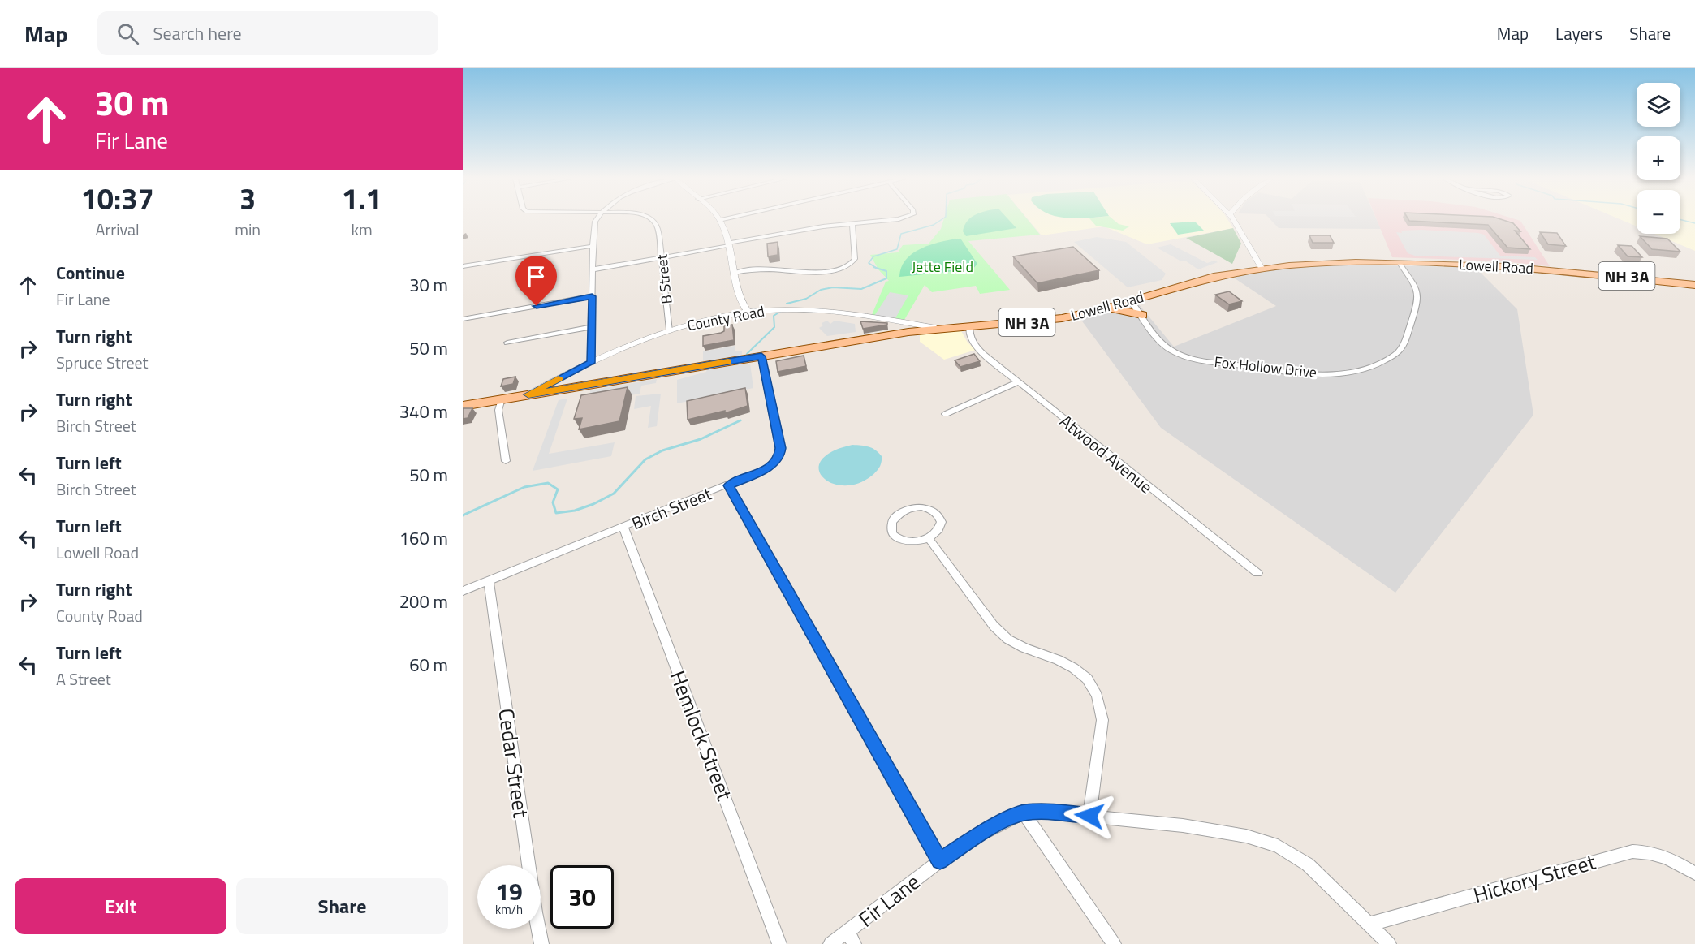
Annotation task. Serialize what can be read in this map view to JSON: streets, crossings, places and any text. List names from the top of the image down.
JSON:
{
  "streets": {
    "main road": ["Lowell Road", "NH 3A"],
    "street": [
      "B Street",
      "County Road",
      "Fox Hollow Drive",
      "Atwood Avenue",
      "Birch Street",
      "Hemlock Street",
      "Cedar Street",
      "Hickory Street",
      "Fir Lane"
    ]
  },
  "crossings": [
    ["Lowell Road", "County Road"],
    ["Lowell Road", "Fox Hollow Drive"],
    ["Lowell Road", "Atwood Avenue"],
    ["Lowell Road", "Birch Street"],
    ["B Street", "County Road"],
    ["Birch Street", "Hemlock Street"],
    ["Birch Street", "Cedar Street"]
  ],
  "parks": ["Jette Field"],
  "page": {
    "header": "Map",
    "search": "Search here",
    "nav": ["Map", "Layers", "Share"],
    "turn": ["30 m", "Fir Lane"],
    "map_buttons": ["+", "−"],
    "eta": [
      "10:37",
      "Arrival",
      "3",
      "min",
      "1.1",
      "km"
    ],
    "list": [
      {
        "name": "Continue",
        "note": "Fir Lane",
        "value": "30 m"
      },
      {
        "name": "Turn right",
        "note": "Spruce Street",
        "value": "50 m"
      },
      {
        "name": "Turn right",
        "note": "Birch Street",
        "value": "340 m"
      },
      {
        "name": "Turn left",
        "note": "Birch Street",
        "value": "50 m"
      },
      {
        "name": "Turn left",
        "note": "Lowell Road",
        "value": "160 m"
      },
      {
        "name": "Turn right",
        "note": "County Road",
        "value": "200 m"
      },
      {
        "name": "Turn left",
        "note": "A Street",
        "value": "60 m"
      }
    ],
    "speed": "19 km/h",
    "limit": "30",
    "buttons": ["Exit", "Share"]
  }
}
